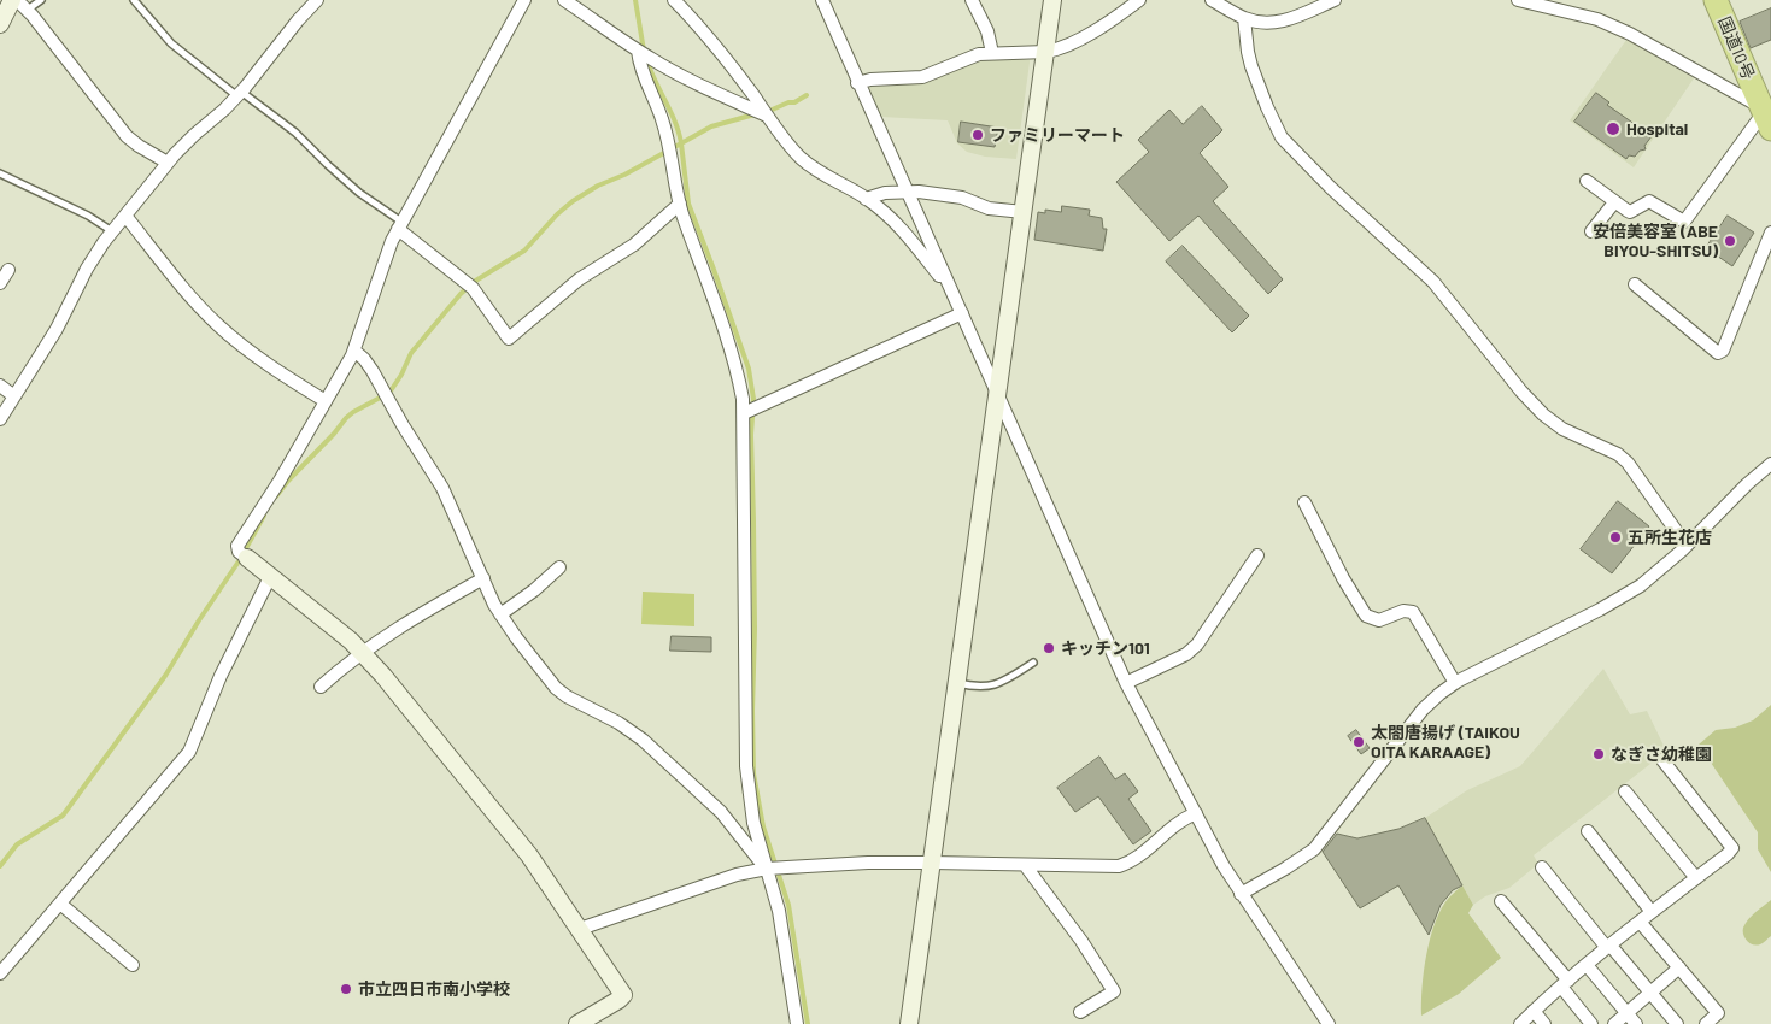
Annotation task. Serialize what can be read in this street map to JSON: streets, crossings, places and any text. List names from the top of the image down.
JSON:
{
  "streets": {
    "highway": ["国道10号"]
  },
  "places": [
    "Hospital",
    "ファミリーマート",
    "安倍美容室 (ABE BIYOU-SHITSU)",
    "五所生花店",
    "キッチン101",
    "太閤唐揚げ (TAIKOU OITA KARAAGE)",
    "なぎさ幼稚園",
    "市立四日市南小学校"
  ]
}
